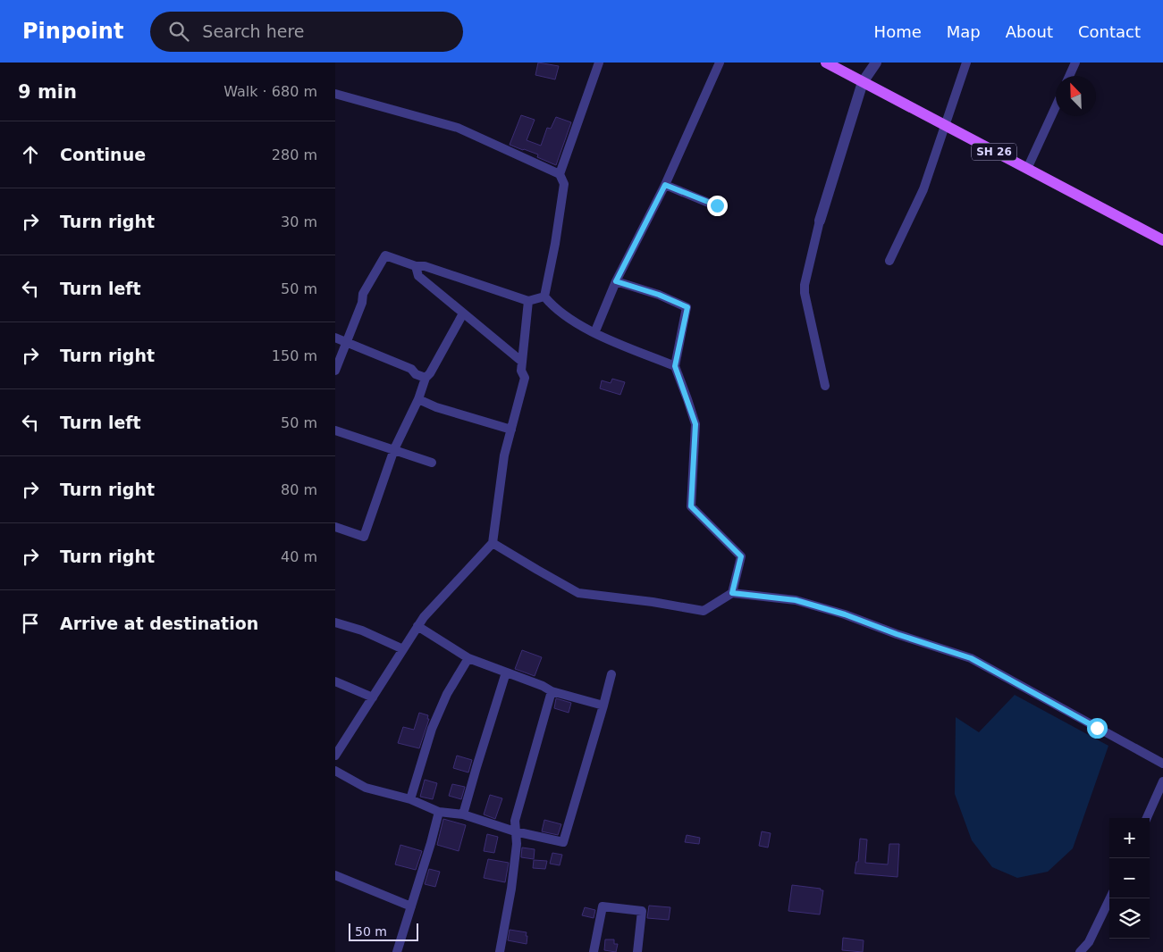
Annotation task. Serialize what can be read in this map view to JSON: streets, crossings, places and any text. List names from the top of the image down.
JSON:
{
  "streets": {
    "main road": ["SH 26"]
  },
  "scale_bar": "50 m",
  "north": "top left",
  "page": {
    "header": "Pinpoint",
    "search": "Search here",
    "nav": [
      "Home",
      "Map",
      "About",
      "Contact"
    ],
    "heading": ["9 min", "Walk · 680 m"],
    "list": [
      ["Continue", "280 m"],
      ["Turn right", "30 m"],
      ["Turn left", "50 m"],
      ["Turn right", "150 m"],
      ["Turn left", "50 m"],
      ["Turn right", "80 m"],
      ["Turn right", "40 m"],
      "Arrive at destination"
    ],
    "map_buttons": ["+", "−"],
    "scale": "50 m"
  }
}
